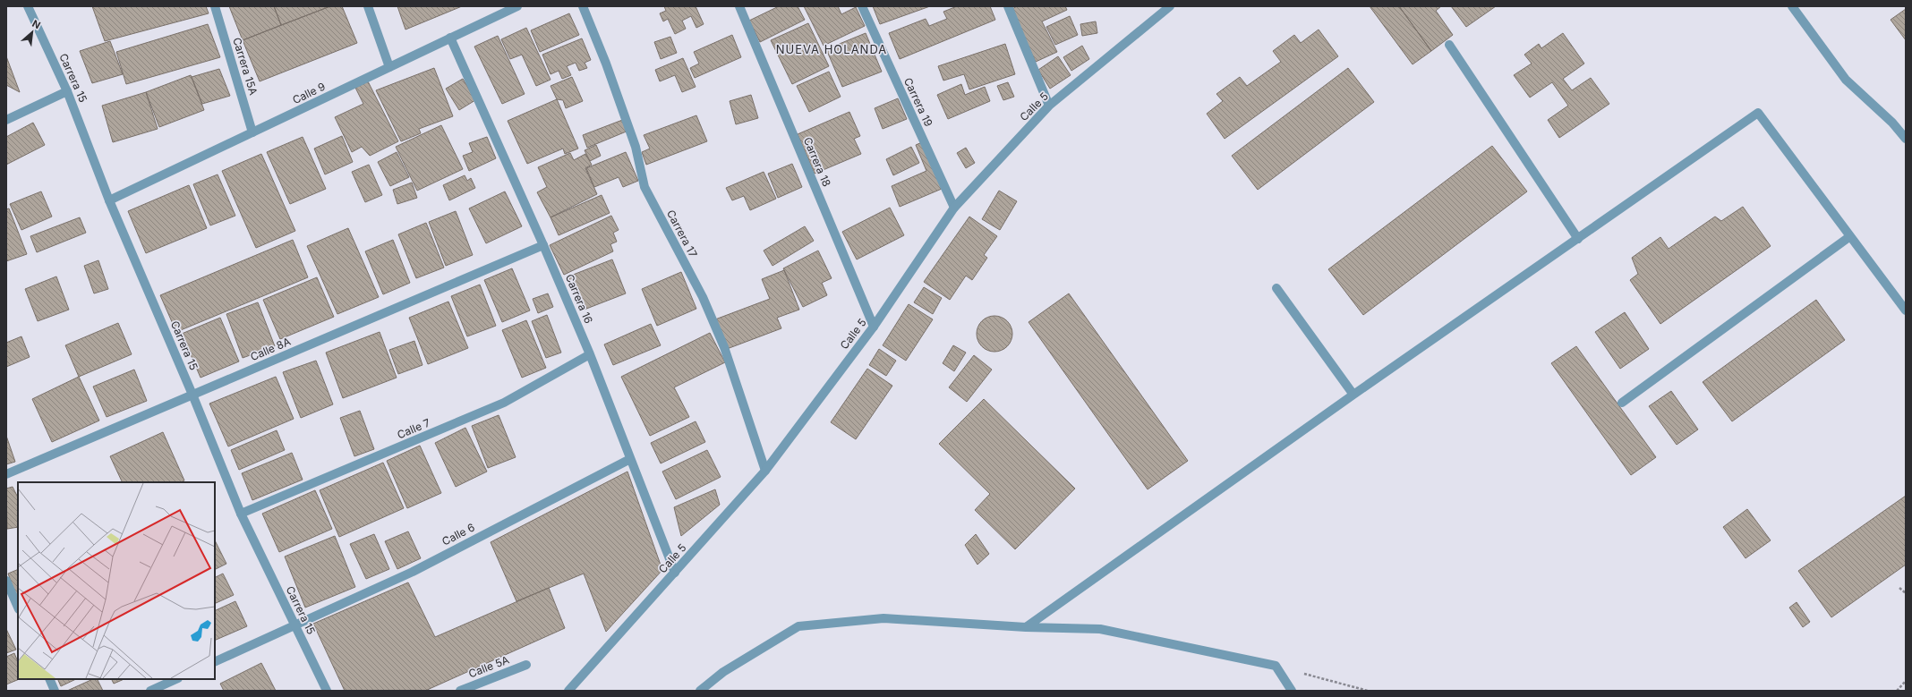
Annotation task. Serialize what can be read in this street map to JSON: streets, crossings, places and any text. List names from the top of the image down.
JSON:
{
  "streets": {
    "street": [
      "Carrera 15A",
      "Carrera 15",
      "Calle 9",
      "Carrera 19",
      "Calle 5",
      "Carrera 18",
      "Carrera 17",
      "Carrera 16",
      "Calle 8A",
      "Calle 7",
      "Calle 6",
      "Calle 5A"
    ]
  },
  "crossings": [
    ["Carrera 15A", "Calle 9"],
    ["Carrera 15", "Calle 9"],
    ["Carrera 15", "Calle 8A"],
    ["Carrera 15", "Calle 7"],
    ["Carrera 15", "Calle 6"],
    ["Calle 9", "Carrera 16"],
    ["Carrera 19", "Calle 5"],
    ["Calle 5", "Carrera 18"],
    ["Calle 5", "Carrera 17"],
    ["Calle 5", "Carrera 16"],
    ["Carrera 16", "Calle 8A"],
    ["Carrera 16", "Calle 7"],
    ["Carrera 16", "Calle 6"]
  ],
  "districts": ["NUEVA HOLANDA"],
  "north": "top right"
}
